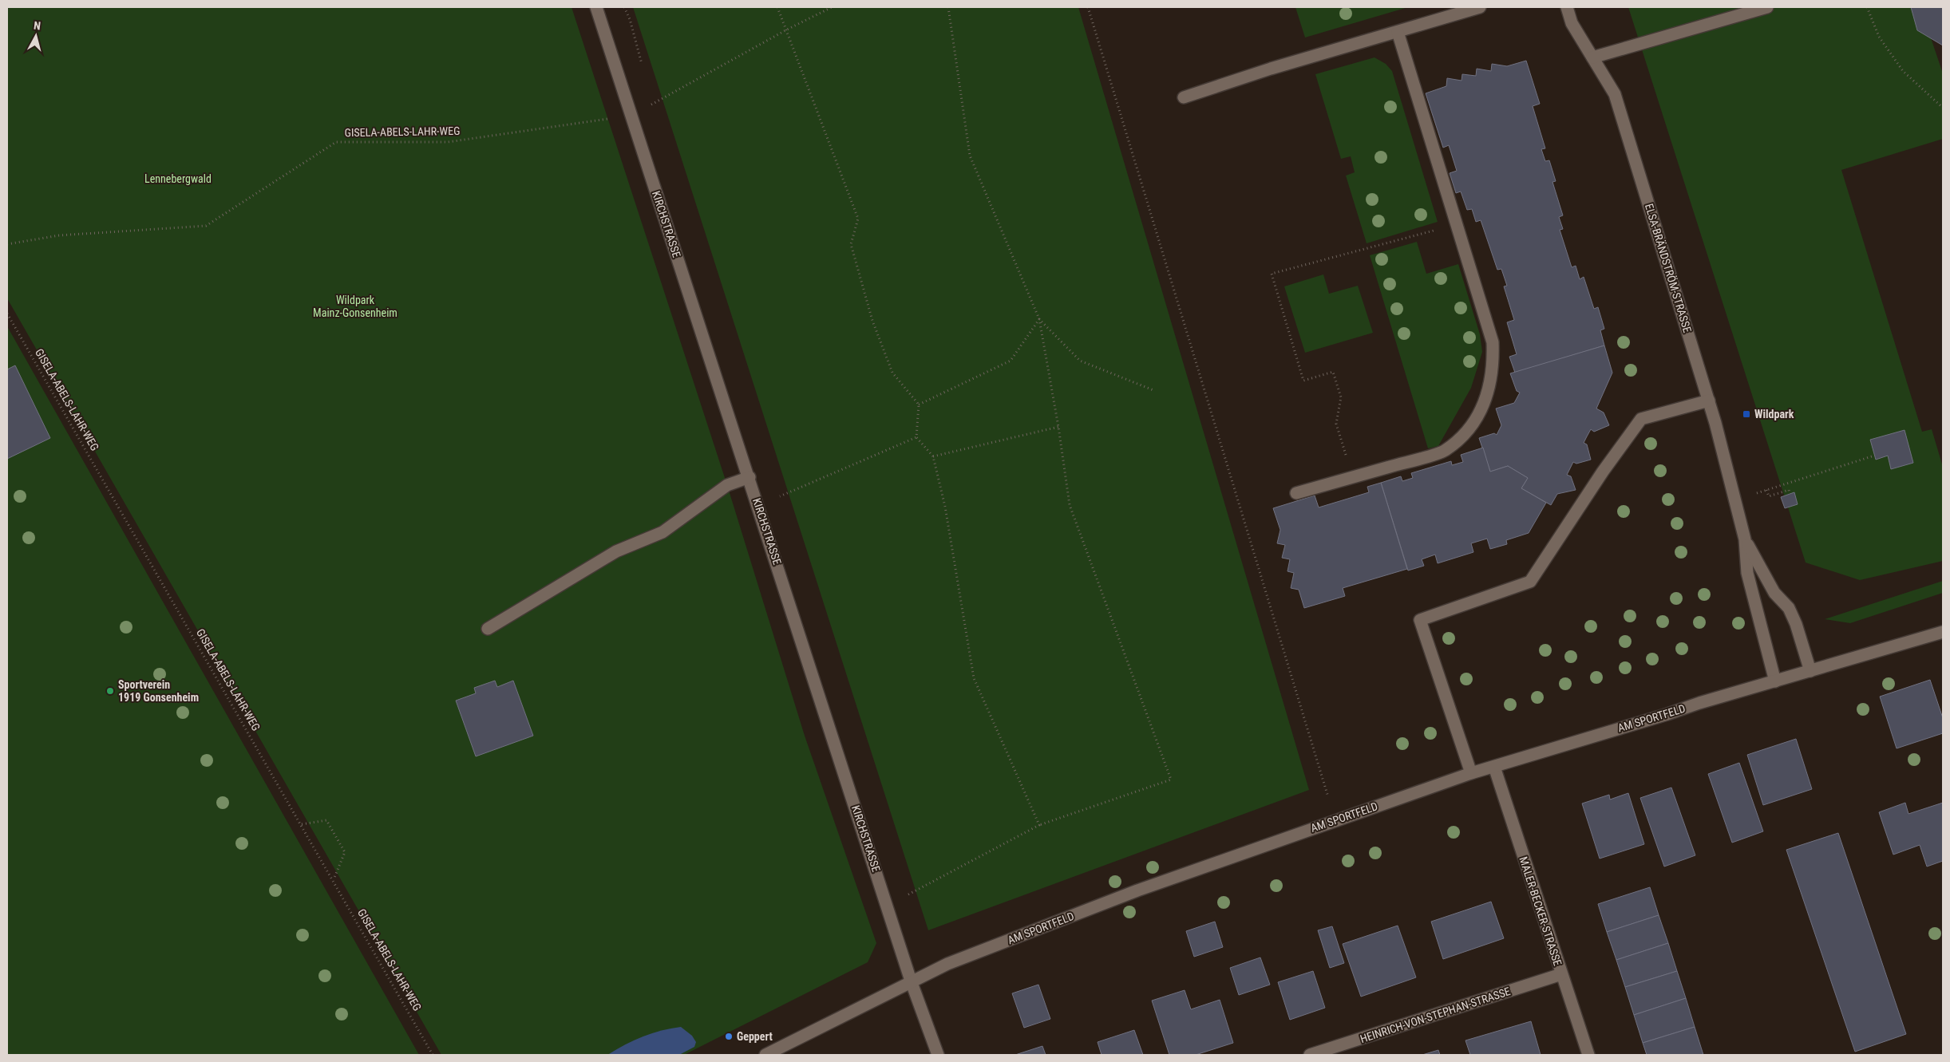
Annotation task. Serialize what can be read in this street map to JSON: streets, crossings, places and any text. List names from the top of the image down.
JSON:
{
  "streets": {
    "street": [
      "KIRCHSTRASSE",
      "ELSA-BRÄNDSTRÖM-STRASSE",
      "AM SPORTFELD",
      "MALER-BECKER-STRASSE",
      "HEINRICH-VON-STEPHAN-STRASSE"
    ],
    "path": ["GISELA-ABELS-LAHR-WEG"]
  },
  "crossings": [
    ["GISELA-ABELS-LAHR-WEG", "KIRCHSTRASSE"],
    ["KIRCHSTRASSE", "AM SPORTFELD"],
    ["ELSA-BRÄNDSTRÖM-STRASSE", "AM SPORTFELD"],
    ["AM SPORTFELD", "MALER-BECKER-STRASSE"],
    ["MALER-BECKER-STRASSE", "HEINRICH-VON-STEPHAN-STRASSE"]
  ],
  "parks": ["Lennebergwald", "Wildpark Mainz-Gonsenheim"],
  "places": {
    "transit": ["Wildpark"],
    "other": ["Sportverein 1919 Gonsenheim", "Geppert"]
  },
  "north": "top"
}
